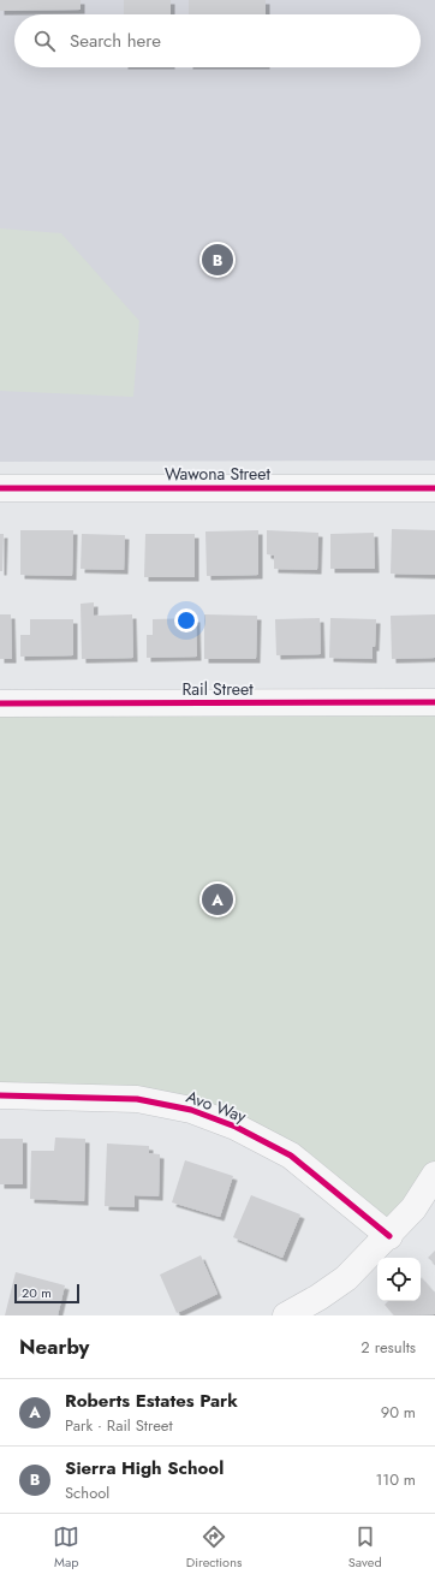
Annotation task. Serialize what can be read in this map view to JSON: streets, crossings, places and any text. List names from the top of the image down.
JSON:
{
  "streets": {
    "street": ["Wawona Street", "Rail Street", "Avo Way"]
  },
  "scale_bar": "20 m",
  "page": {
    "search": "Search here",
    "pins": ["B", "A"],
    "scale": "20 m",
    "heading": ["Nearby", "2 results"],
    "list": [
      {
        "mark": "A",
        "name": "Roberts Estates Park",
        "note": "Park · Rail Street",
        "value": "90 m"
      },
      {
        "mark": "B",
        "name": "Sierra High School",
        "note": "School",
        "value": "110 m"
      }
    ],
    "nav": ["Map", "Directions", "Saved"]
  }
}
